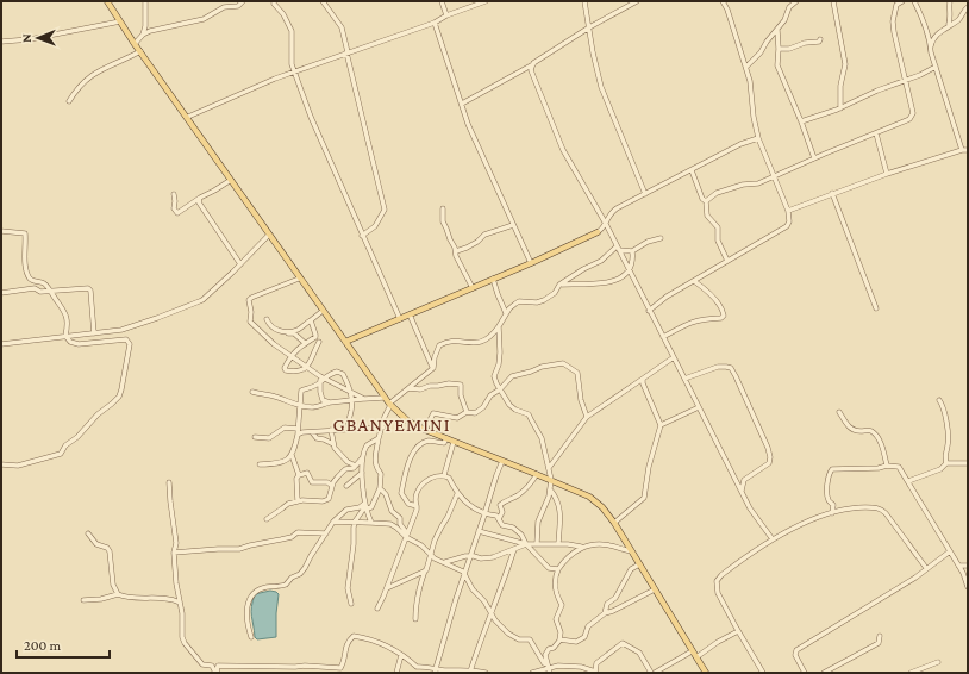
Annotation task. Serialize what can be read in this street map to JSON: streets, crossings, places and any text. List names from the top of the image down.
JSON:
{
  "districts": ["GBANYEMINI"],
  "scale_bar": "200 m",
  "north": "left"
}
